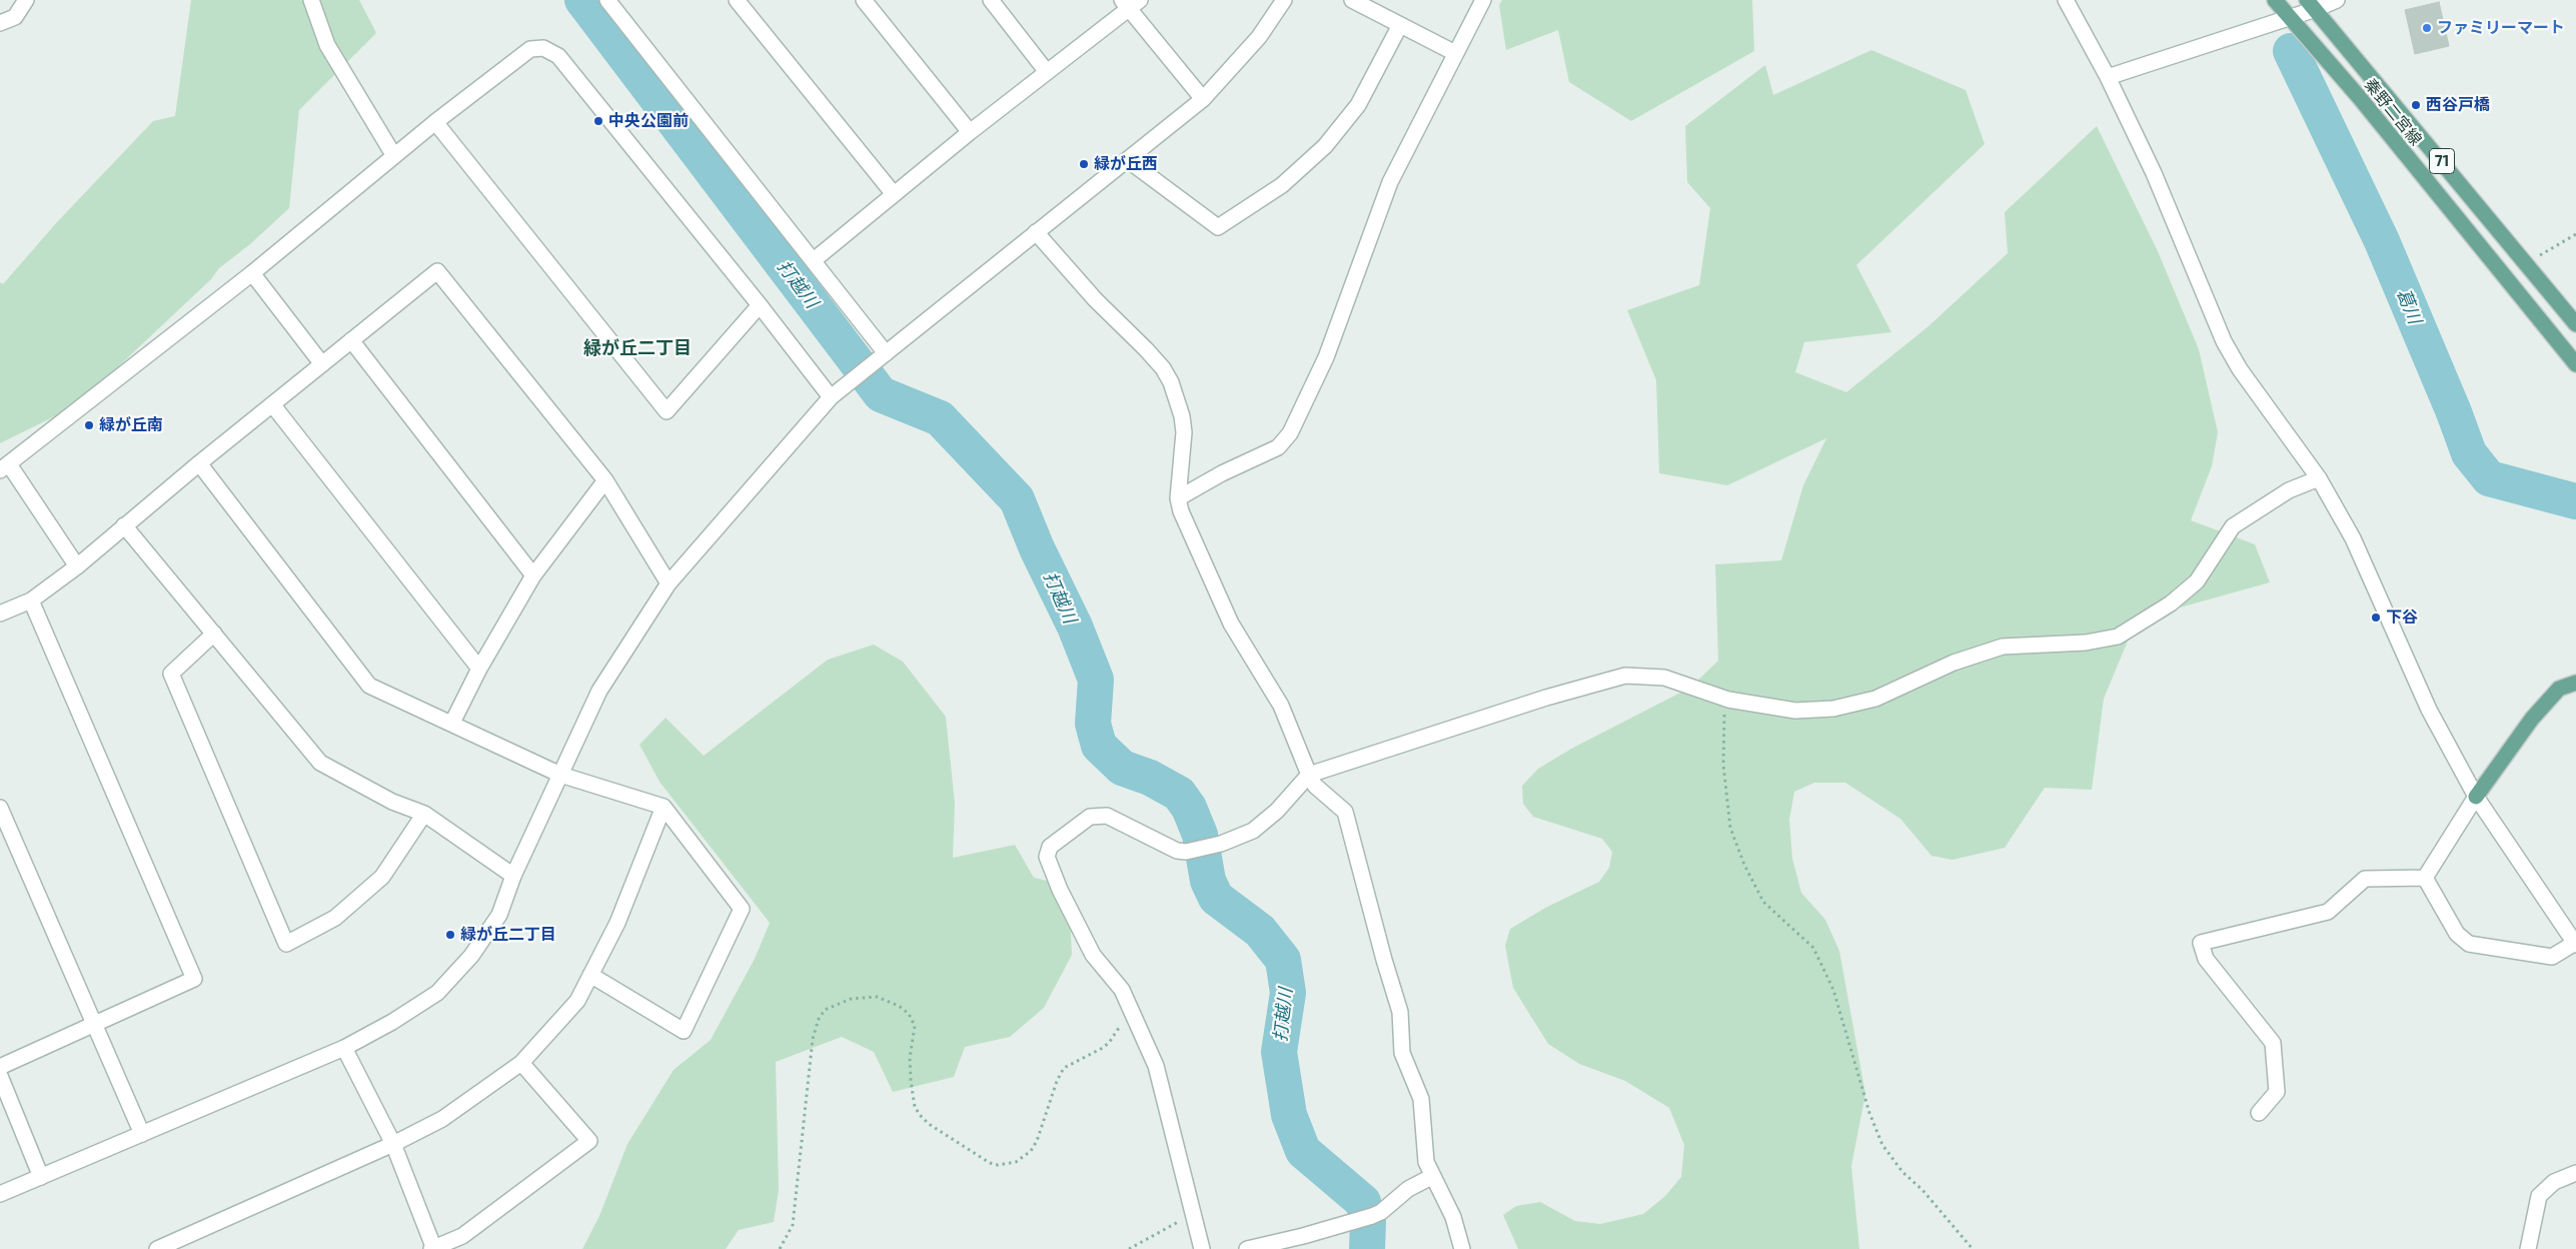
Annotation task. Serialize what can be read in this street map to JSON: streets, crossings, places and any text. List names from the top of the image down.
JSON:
{
  "streets": {
    "main road": ["秦野二宮線", "71"]
  },
  "districts": ["緑が丘二丁目"],
  "water": ["打越川", "葛川"],
  "places": [
    "ファミリーマート",
    "西谷戸橋",
    "中央公園前",
    "緑が丘西",
    "緑が丘南",
    "下谷",
    "緑が丘二丁目"
  ]
}
